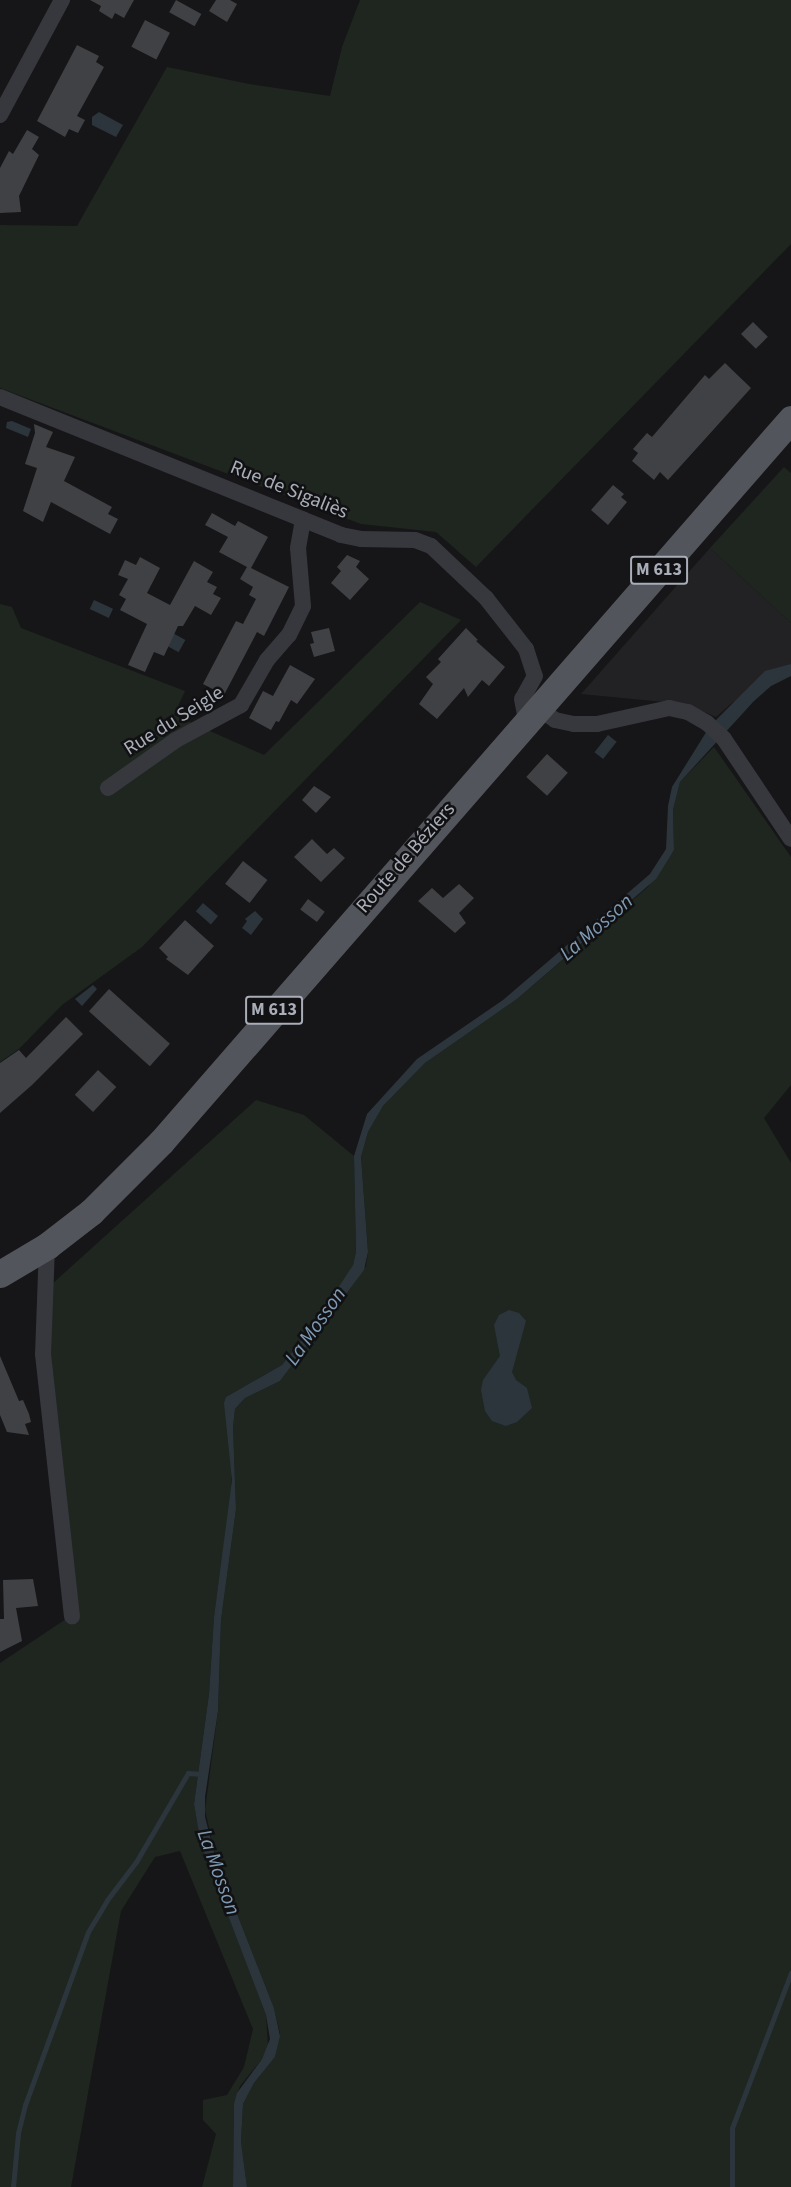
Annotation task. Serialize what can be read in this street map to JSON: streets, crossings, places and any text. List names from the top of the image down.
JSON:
{
  "streets": {
    "main road": ["M 613", "Route de Béziers"],
    "street": ["Rue de Sigaliès", "Rue du Seigle"]
  },
  "crossings": [
    ["Rue de Sigaliès", "Rue du Seigle"],
    ["Rue de Sigaliès", "Route de Béziers"]
  ],
  "water": ["La Mosson"]
}
